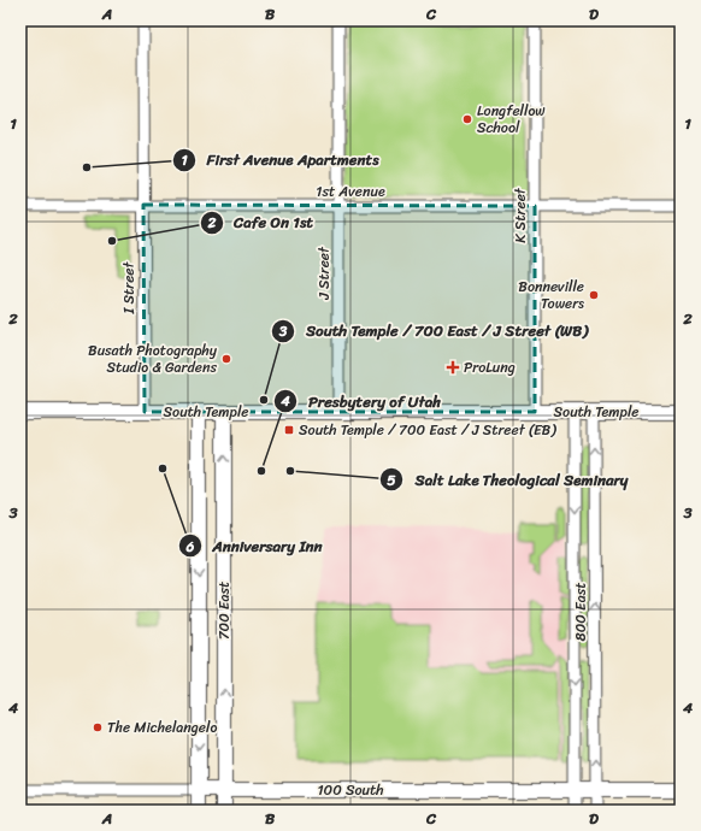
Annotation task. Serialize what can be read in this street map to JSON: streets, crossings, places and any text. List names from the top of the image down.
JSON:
{
  "streets": {
    "main road": ["South Temple", "700 East", "100 South"],
    "street": [
      "1st Avenue",
      "K Street",
      "J Street",
      "I Street",
      "800 East"
    ]
  },
  "crossings": [
    ["1st Avenue", "K Street"],
    ["1st Avenue", "J Street"],
    ["1st Avenue", "I Street"],
    ["K Street", "South Temple"],
    ["J Street", "South Temple"],
    ["I Street", "South Temple"],
    ["South Temple", "700 East"],
    ["South Temple", "800 East"],
    ["700 East", "100 South"],
    ["800 East", "100 South"]
  ],
  "places": {
    "other": [
      "Longfellow School",
      "First Avenue Apartments",
      "Cafe On 1st",
      "Bonneville Towers",
      "Busath Photography Studio & Gardens",
      "South Temple / 700 East / J Street (WB)",
      "Anniversary Inn",
      "Presbytery of Utah",
      "Salt Lake Theological Seminary",
      "The Michelangelo"
    ],
    "health": ["ProLung"],
    "transit": ["South Temple / 700 East / J Street (EB)"]
  },
  "grid": {
    "columns": [
      "A",
      "B",
      "C",
      "D"
    ],
    "rows": [
      "1",
      "2",
      "3",
      "4"
    ]
  }
}
